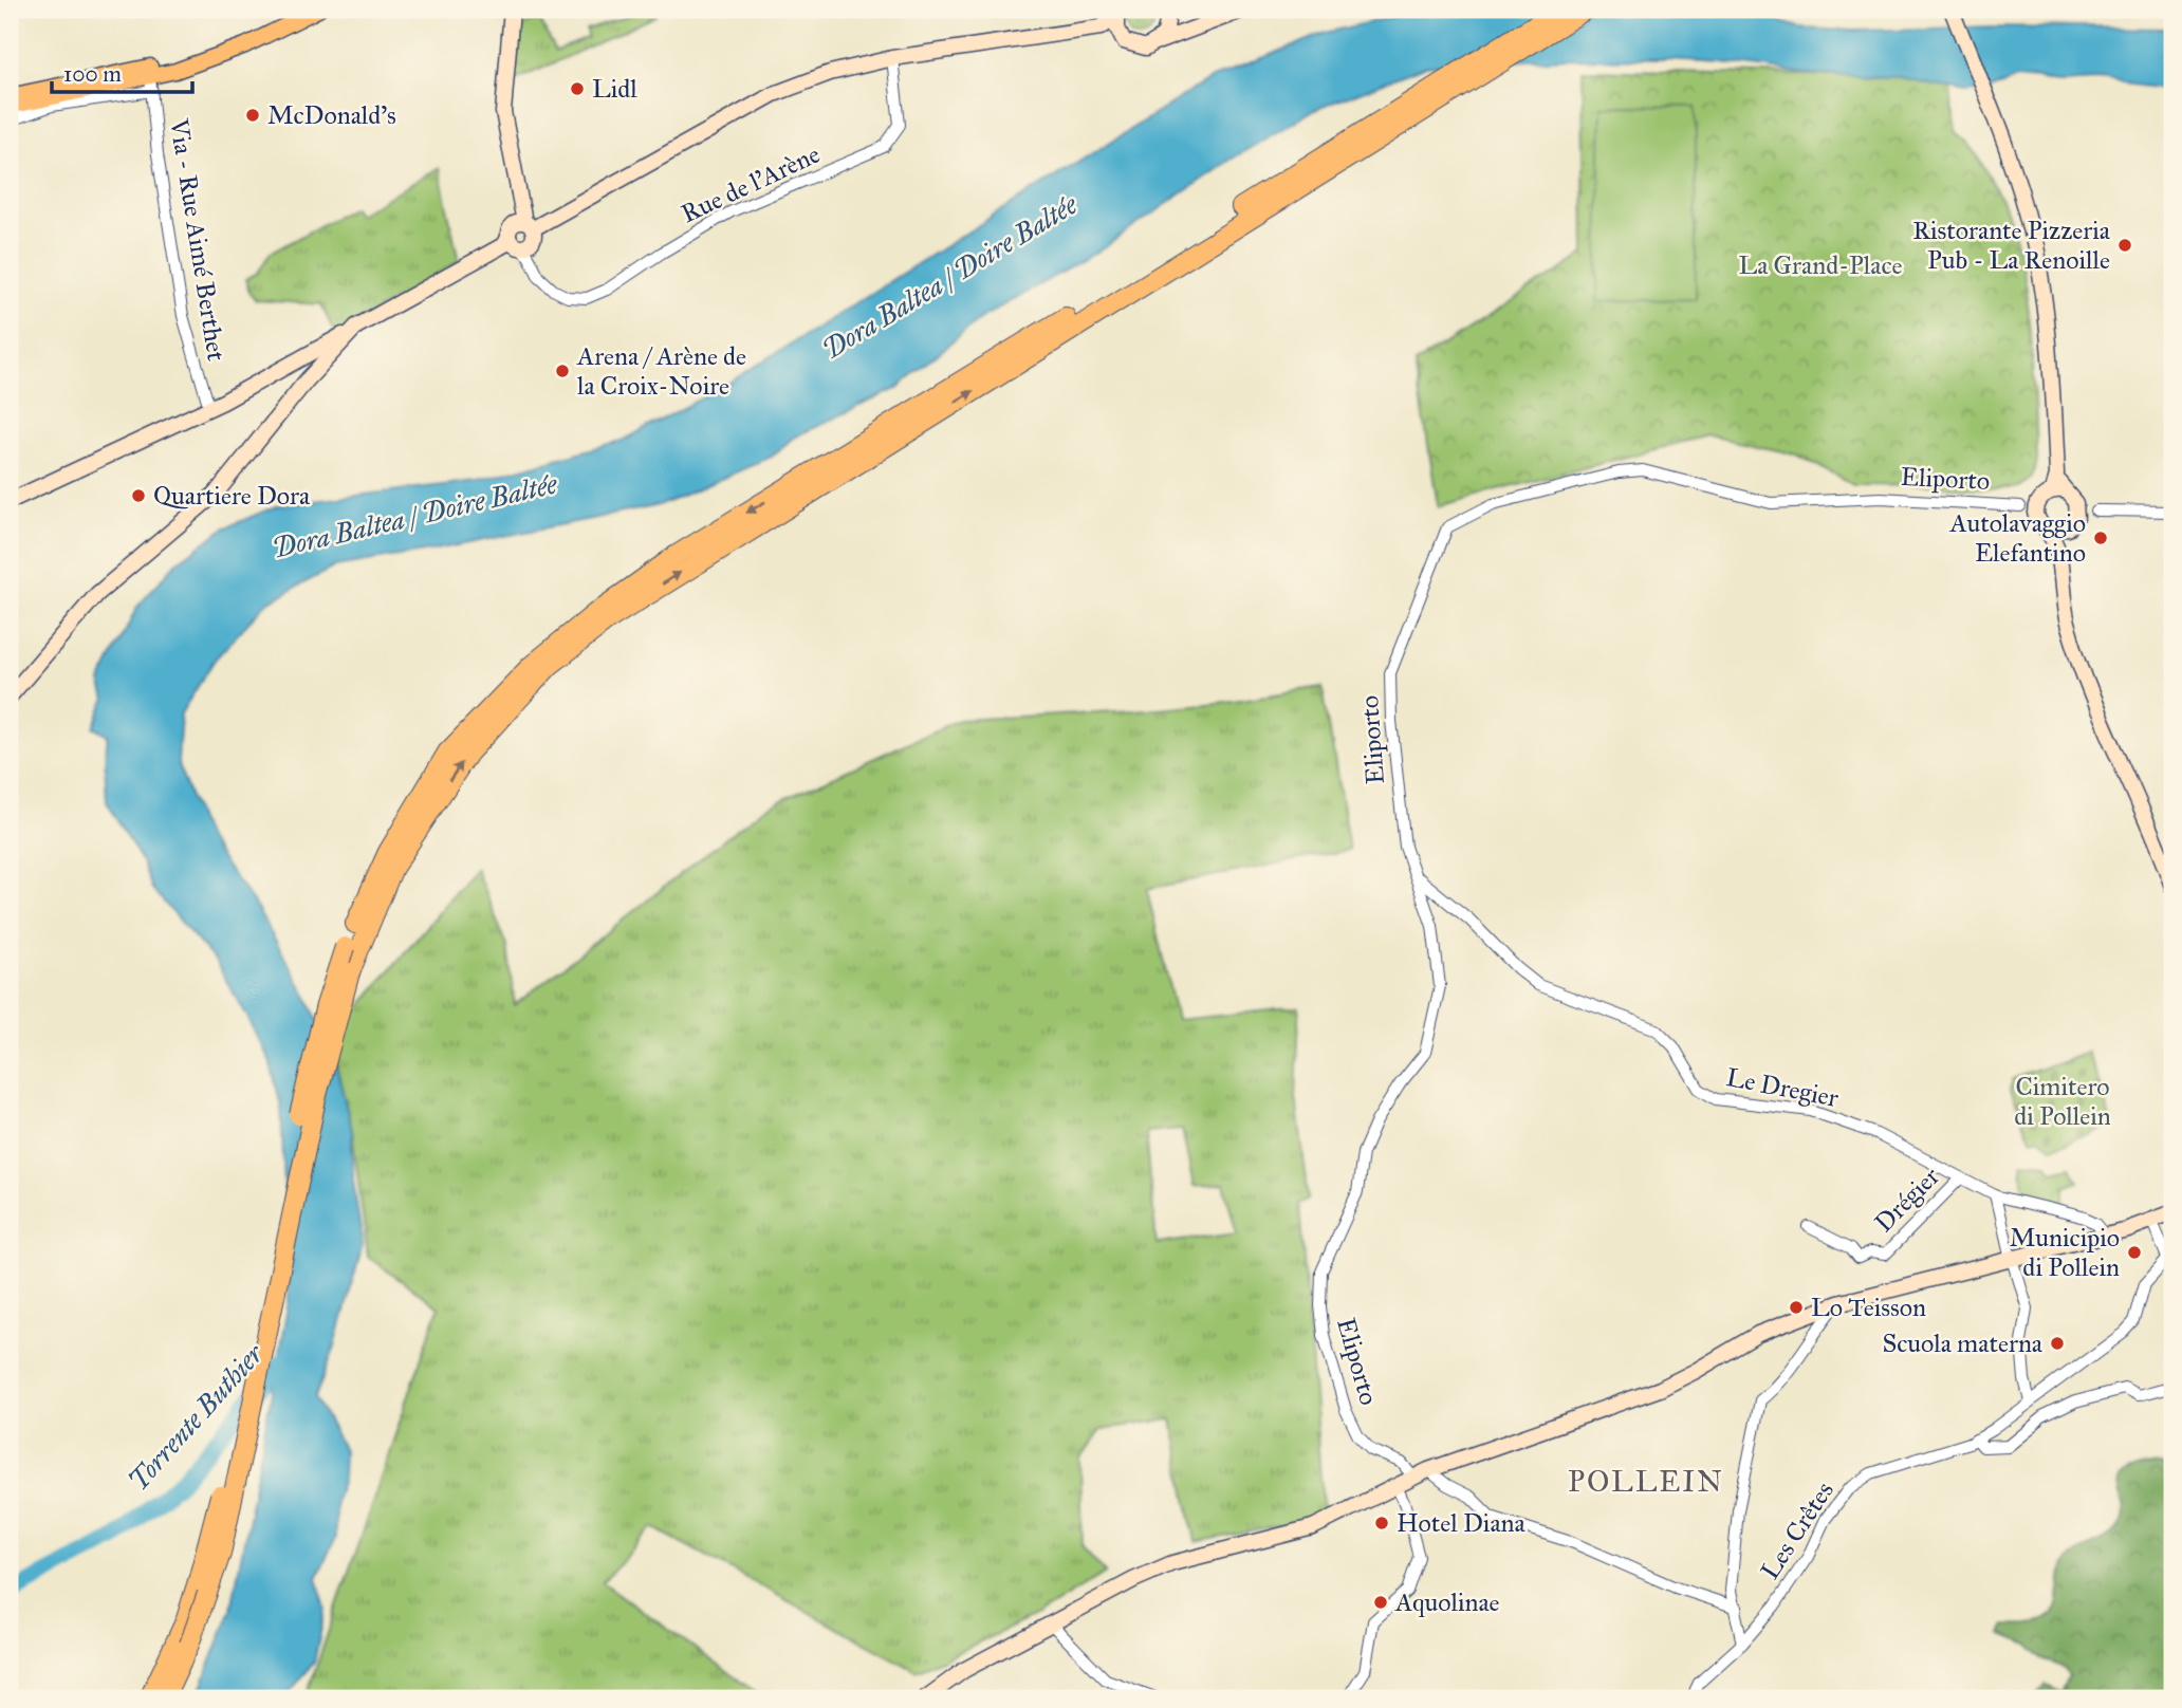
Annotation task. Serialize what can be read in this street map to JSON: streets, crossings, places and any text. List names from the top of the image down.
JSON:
{
  "streets": {
    "street": [
      "Rue de l'Arène",
      "Via - Rue Aimé Berthet",
      "Eliporto",
      "Le Dregier",
      "Drégier",
      "Les Crêtes"
    ]
  },
  "crossings": [
    ["Eliporto", "Le Dregier"],
    ["Le Dregier", "Drégier"]
  ],
  "districts": ["POLLEIN"],
  "water": ["Dora Baltea / Doire Baltée", "Torrente Buthier"],
  "parks": ["La Grand-Place", "Cimitero di Pollein"],
  "places": [
    "Lidl",
    "McDonald's",
    "Ristorante Pizzeria Pub - La Renoille",
    "Arena / Arène de la Croix-Noire",
    "Quartiere Dora",
    "Autolavaggio Elefantino",
    "Municipio di Pollein",
    "Lo Teisson",
    "Scuola materna",
    "Hotel Diana",
    "Aquolinae"
  ],
  "scale_bar": "100 m"
}
